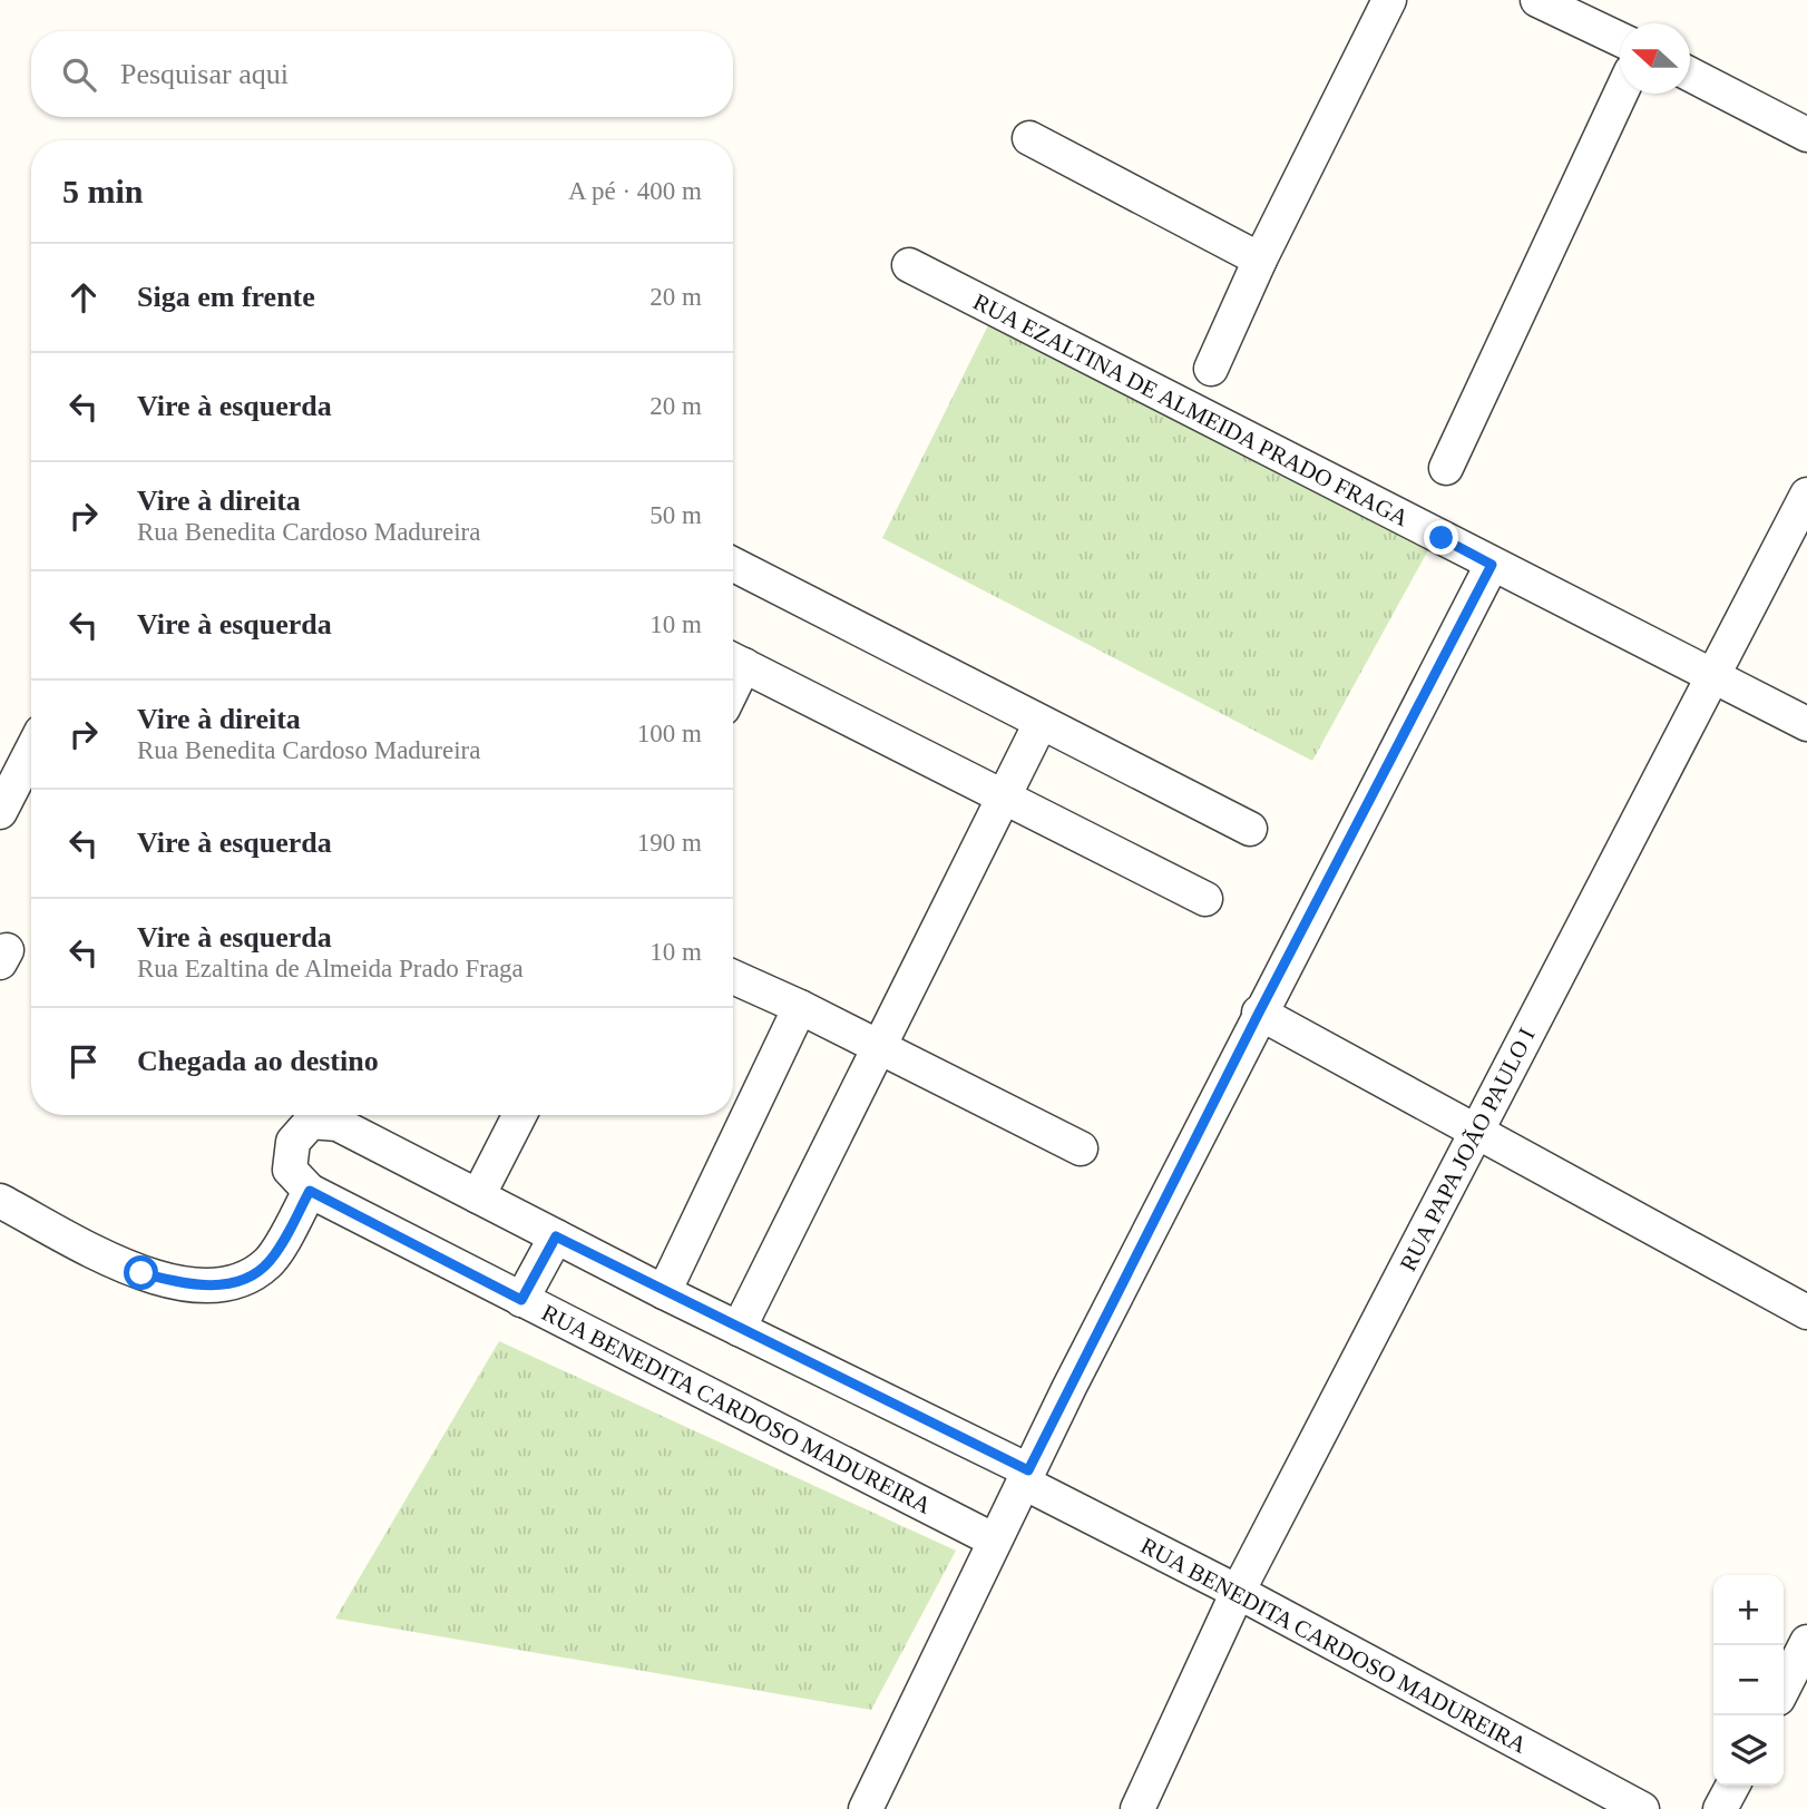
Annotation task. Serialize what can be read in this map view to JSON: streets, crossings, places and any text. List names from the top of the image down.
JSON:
{
  "streets": {
    "street": ["RUA EZALTINA DE ALMEIDA PRADO FRAGA", "RUA PAPA JOÃO PAULO I", "RUA BENEDITA CARDOSO MADUREIRA"]
  },
  "crossings": [
    ["RUA EZALTINA DE ALMEIDA PRADO FRAGA", "RUA PAPA JOÃO PAULO I"],
    ["RUA PAPA JOÃO PAULO I", "RUA BENEDITA CARDOSO MADUREIRA"]
  ],
  "north": "left",
  "page": {
    "search": "Pesquisar aqui",
    "heading": ["5 min", "A pé · 400 m"],
    "list": [
      ["Siga em frente", "20 m"],
      ["Vire à esquerda", "20 m"],
      ["Vire à direita", "Rua Benedita Cardoso Madureira", "50 m"],
      ["Vire à esquerda", "10 m"],
      ["Vire à direita", "Rua Benedita Cardoso Madureira", "100 m"],
      ["Vire à esquerda", "190 m"],
      ["Vire à esquerda", "Rua Ezaltina de Almeida Prado Fraga", "10 m"],
      "Chegada ao destino"
    ],
    "map_buttons": ["+", "−"]
  }
}
